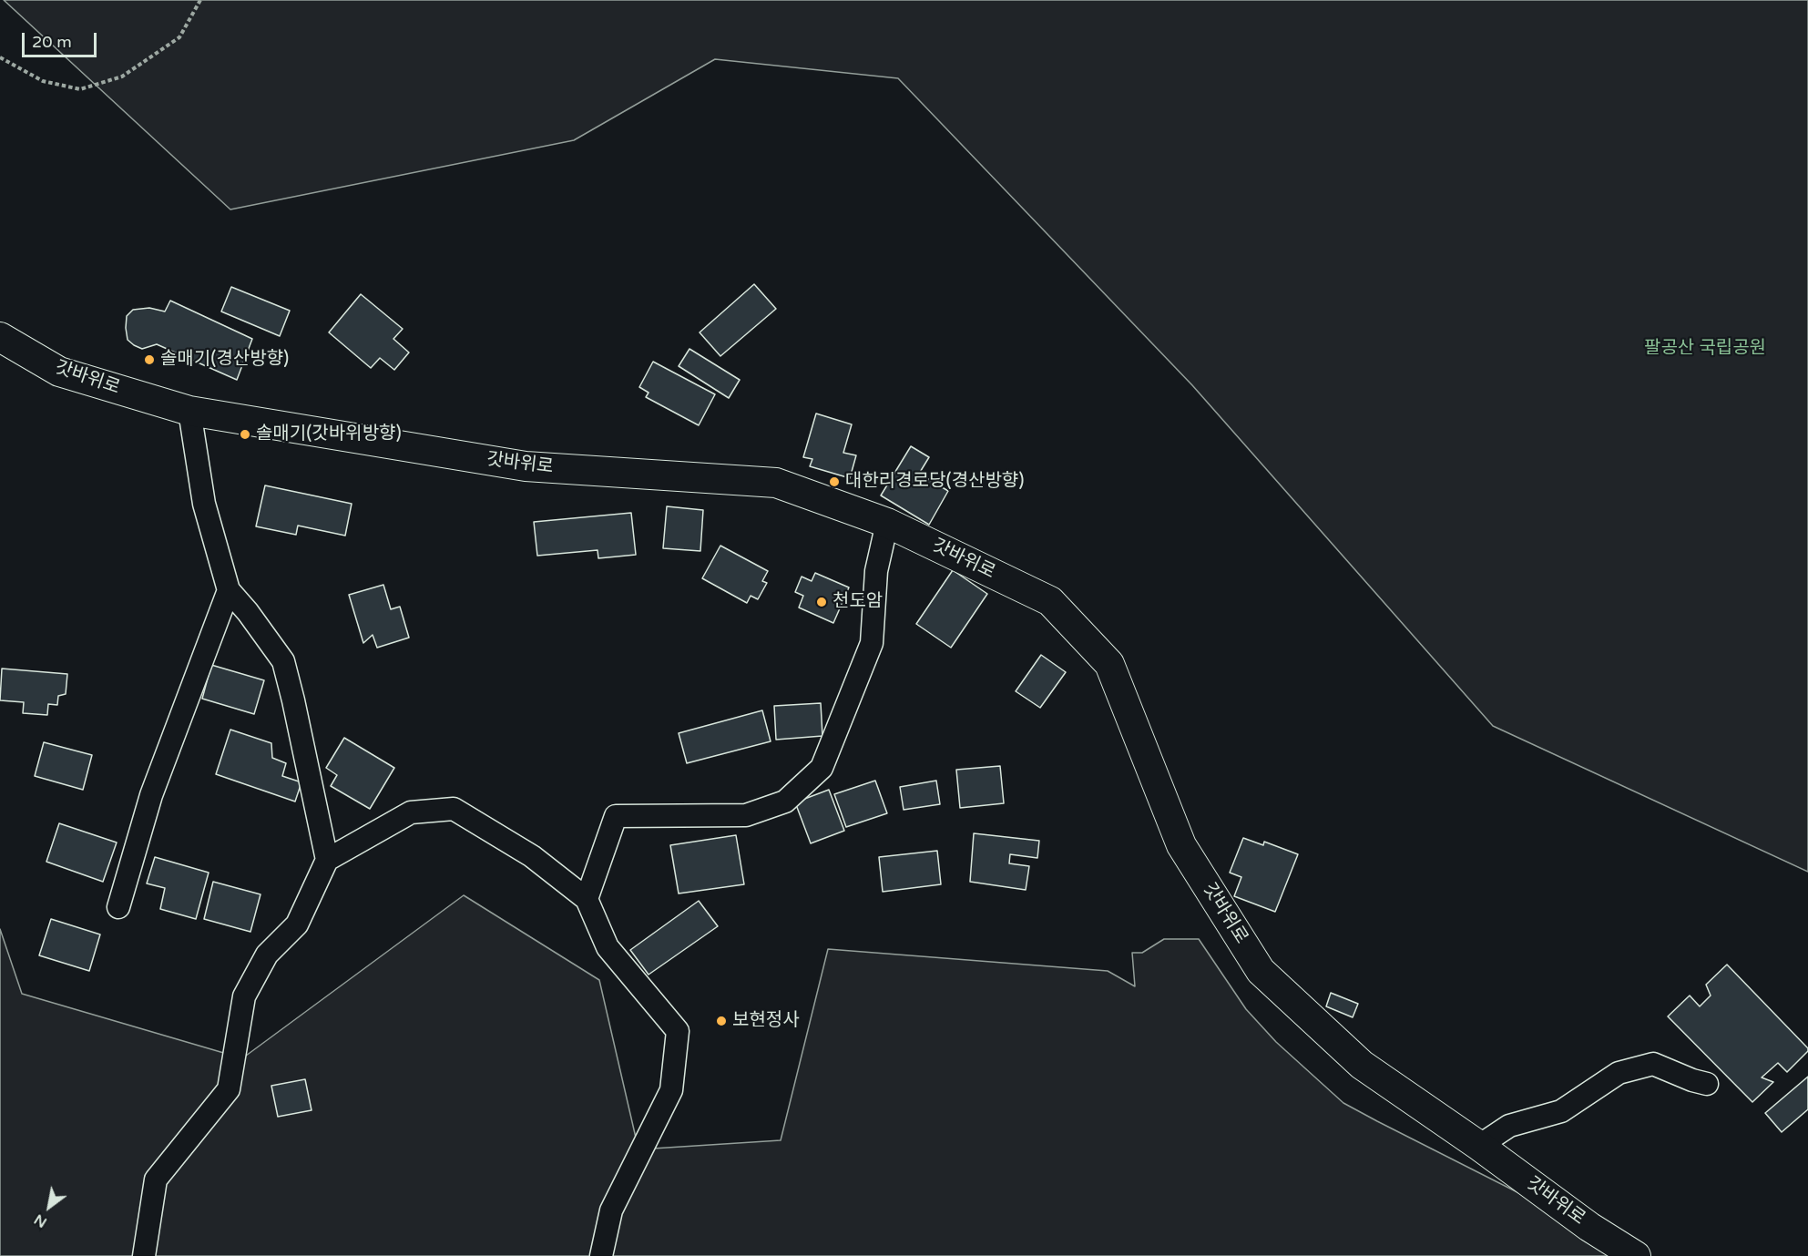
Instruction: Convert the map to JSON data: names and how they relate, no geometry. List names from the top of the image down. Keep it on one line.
{"streets":{"street":["갓바위로"]},"parks":["팔공산 국립공원"],"places":["솔매기(경산방향)","솔매기(갓바위방향)","대한리경로당(경산방향)","천도암","보현정사"],"scale_bar":"20 m","north":"bottom left"}
